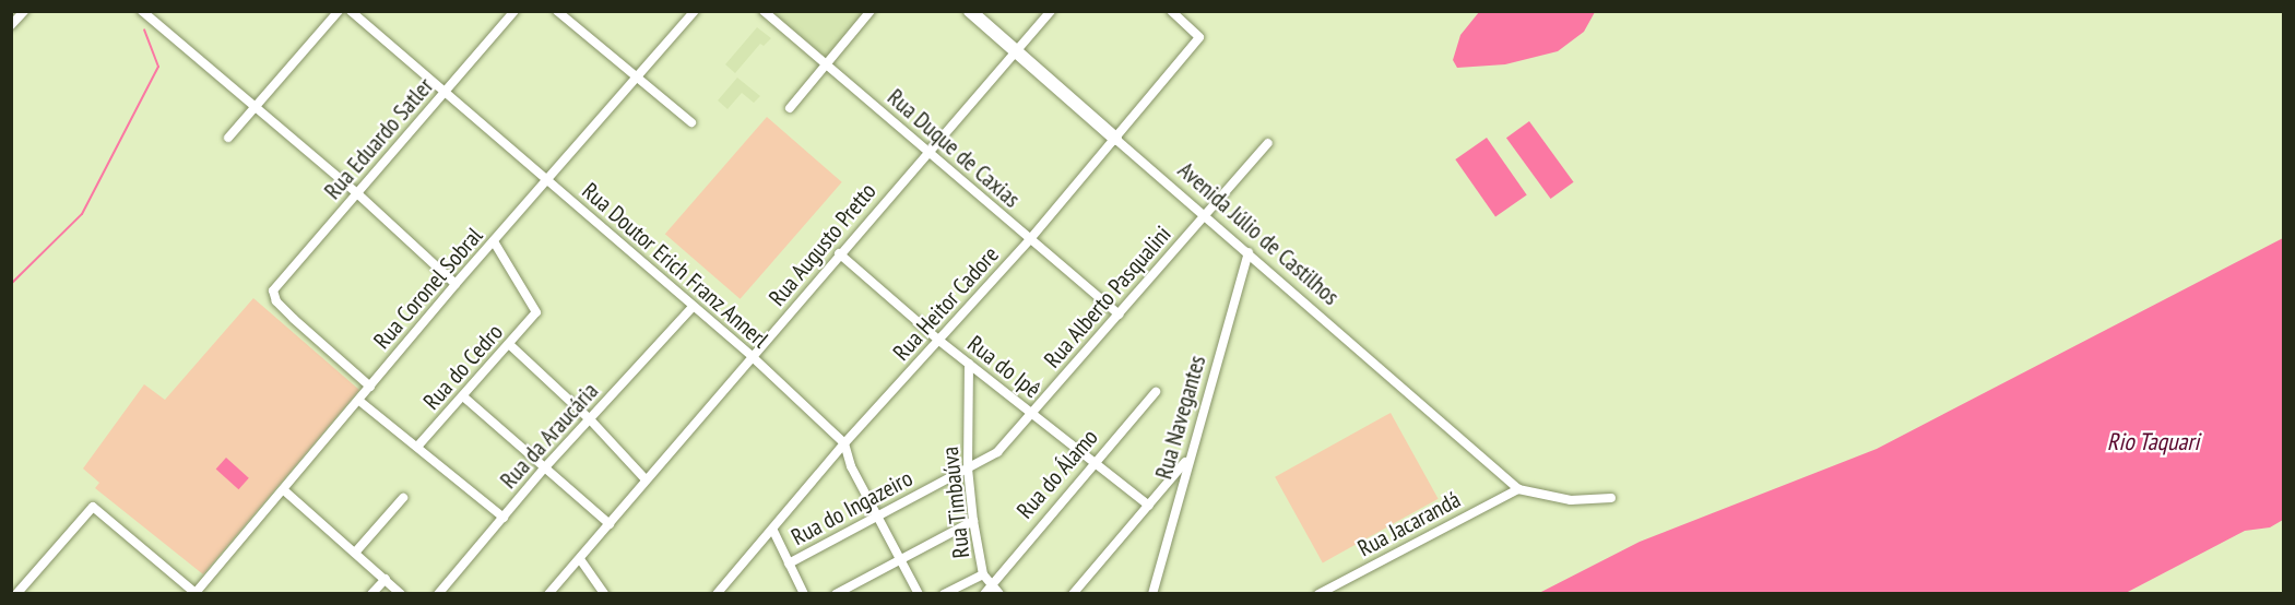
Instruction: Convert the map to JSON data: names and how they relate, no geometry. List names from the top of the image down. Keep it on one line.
{"streets":{"street":["Rua Eduardo Satler","Rua Duque de Caxias","Avenida Júlio de Castilhos","Rua Augusto Pretto","Rua Doutor Erich Franz Annerl","Rua Coronel Sobral","Rua Alberto Pasqualini","Rua Heitor Cadore","Rua do Cedro","Rua do Ipê","Rua Navegantes","Rua da Araucária","Rua do Álamo","Rua Timbaúva","Rua do Ingazeiro","Rua Jacarandá"]},"crossings":[["Rua Eduardo Satler","Rua Doutor Erich Franz Annerl"],["Rua Eduardo Satler","Rua Coronel Sobral"],["Rua Duque de Caxias","Rua Augusto Pretto"],["Rua Duque de Caxias","Rua Alberto Pasqualini"],["Rua Duque de Caxias","Rua Heitor Cadore"],["Avenida Júlio de Castilhos","Rua Augusto Pretto"],["Avenida Júlio de Castilhos","Rua Alberto Pasqualini"],["Avenida Júlio de Castilhos","Rua Heitor Cadore"],["Avenida Júlio de Castilhos","Rua Navegantes"],["Avenida Júlio de Castilhos","Rua Jacarandá"],["Rua Augusto Pretto","Rua Doutor Erich Franz Annerl"],["Rua Augusto Pretto","Rua do Ipê"],["Rua Doutor Erich Franz Annerl","Rua Coronel Sobral"],["Rua Doutor Erich Franz Annerl","Rua Heitor Cadore"],["Rua Doutor Erich Franz Annerl","Rua da Araucária"],["Rua Doutor Erich Franz Annerl","Rua do Ingazeiro"],["Rua Coronel Sobral","Rua do Cedro"],["Rua Alberto Pasqualini","Rua do Ipê"],["Rua Alberto Pasqualini","Rua Timbaúva"],["Rua Alberto Pasqualini","Rua do Ingazeiro"],["Rua Heitor Cadore","Rua do Ipê"],["Rua do Ipê","Rua do Álamo"],["Rua do Ipê","Rua Timbaúva"],["Rua do Álamo","Rua Timbaúva"],["Rua Timbaúva","Rua do Ingazeiro"]],"water":["Rio Taquari"]}
